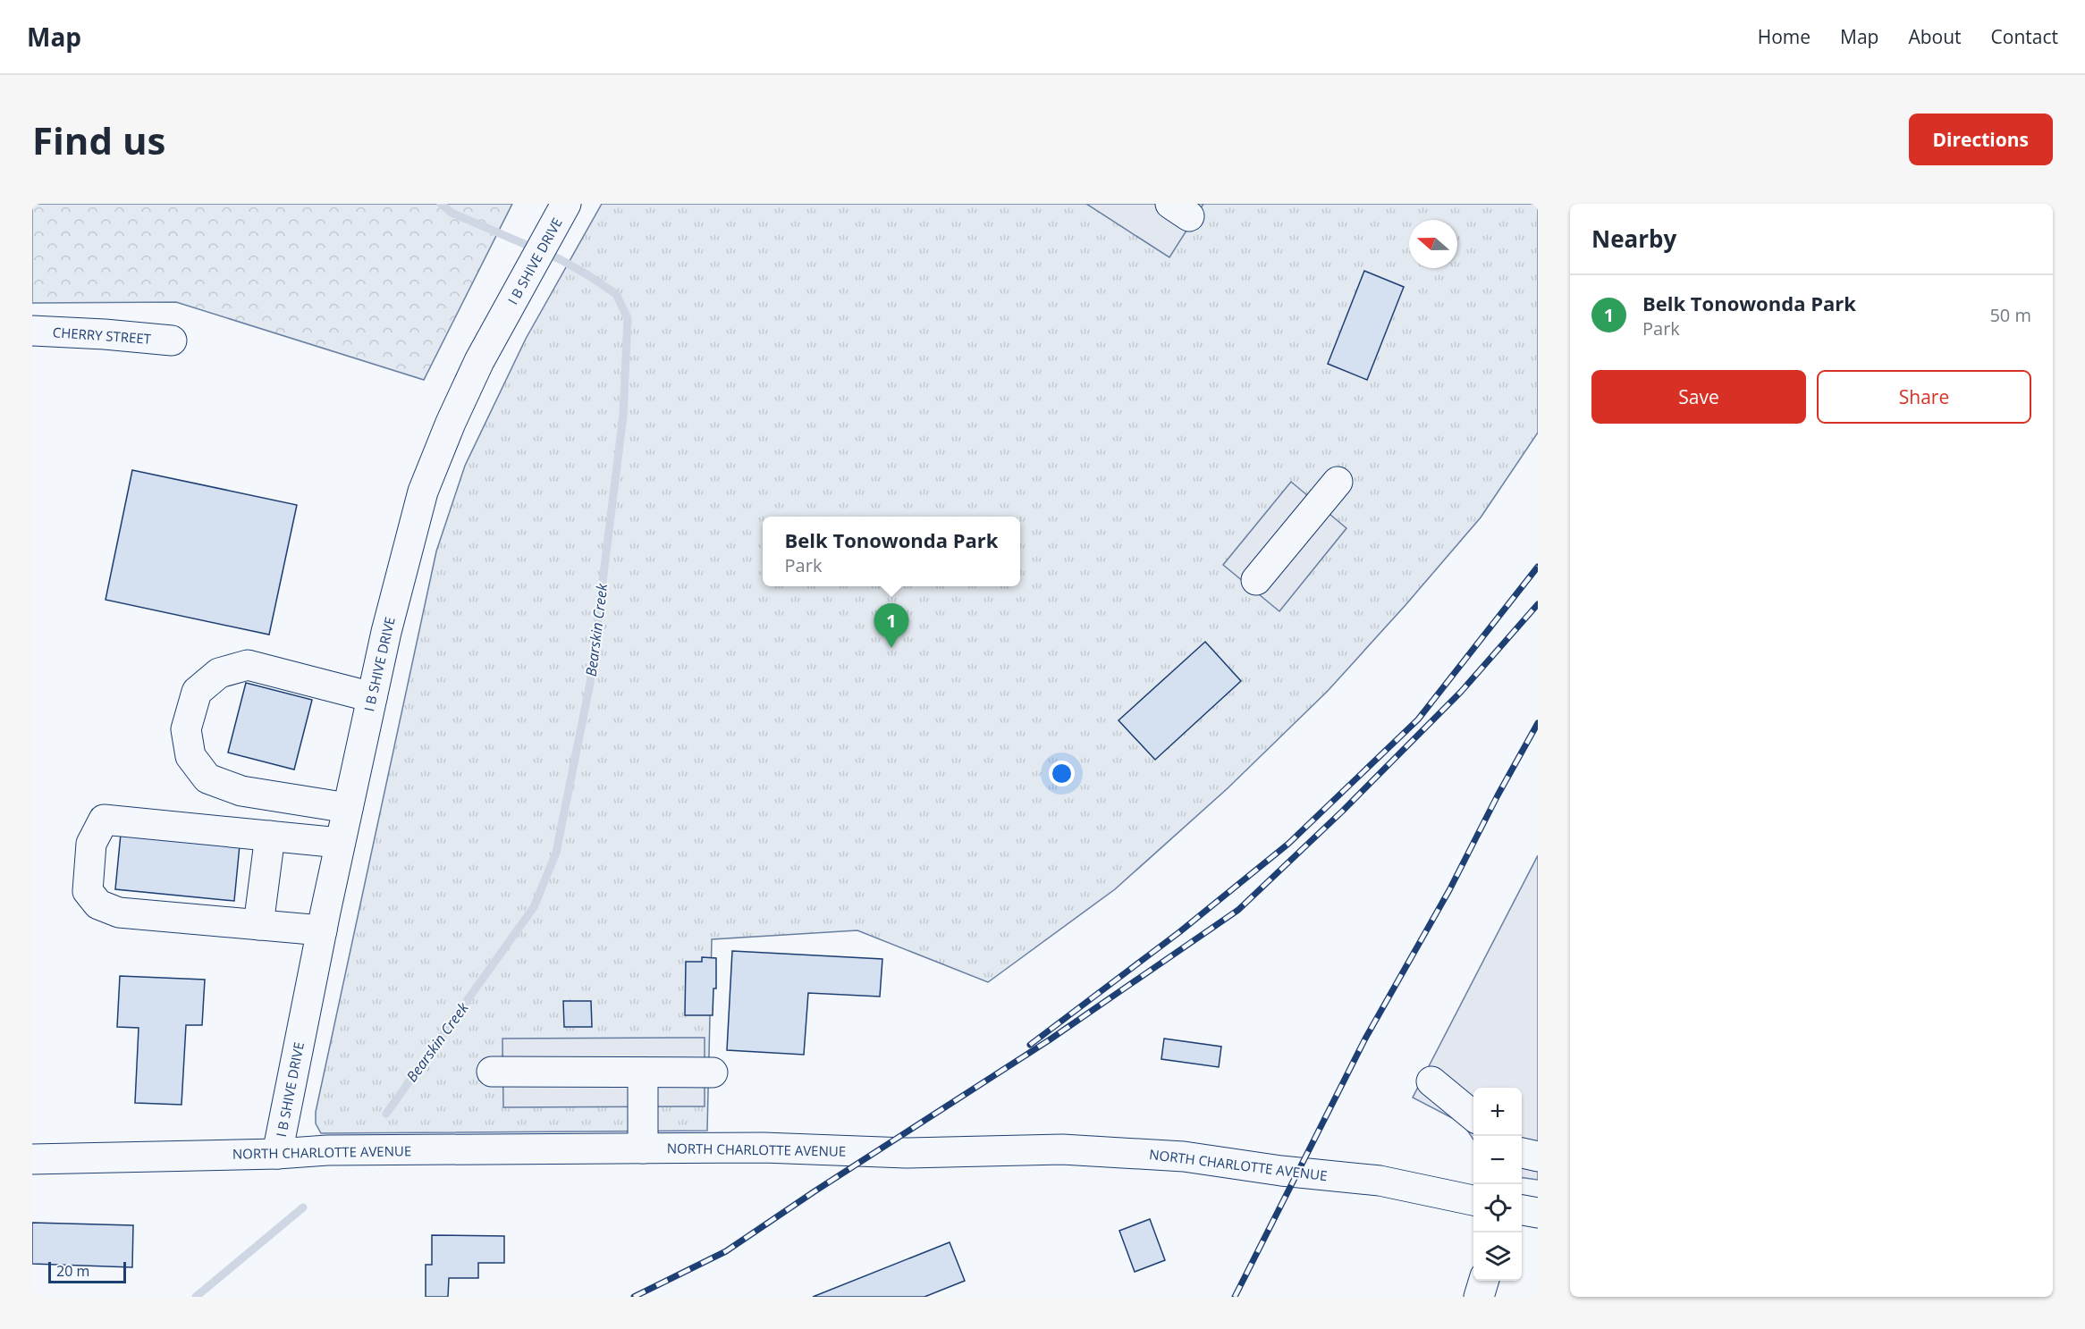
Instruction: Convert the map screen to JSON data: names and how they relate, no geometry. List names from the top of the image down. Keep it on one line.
{"streets":{"main road":["I B SHIVE DRIVE","CHERRY STREET","NORTH CHARLOTTE AVENUE"]},"crossings":[["I B SHIVE DRIVE","NORTH CHARLOTTE AVENUE"]],"water":["Bearskin Creek"],"scale_bar":"20 m","north":"left","page":{"header":"Map","nav":["Home","Map","About","Contact"],"buttons":["Directions",["Save","Share"]],"title":"Find us","heading":"Nearby","list":[{"mark":"1","name":"Belk Tonowonda Park","note":"Park","value":"50 m"}],"popup":["Belk Tonowonda Park","Park"],"pins":"1","map_buttons":["+","−"],"scale":"20 m"}}
